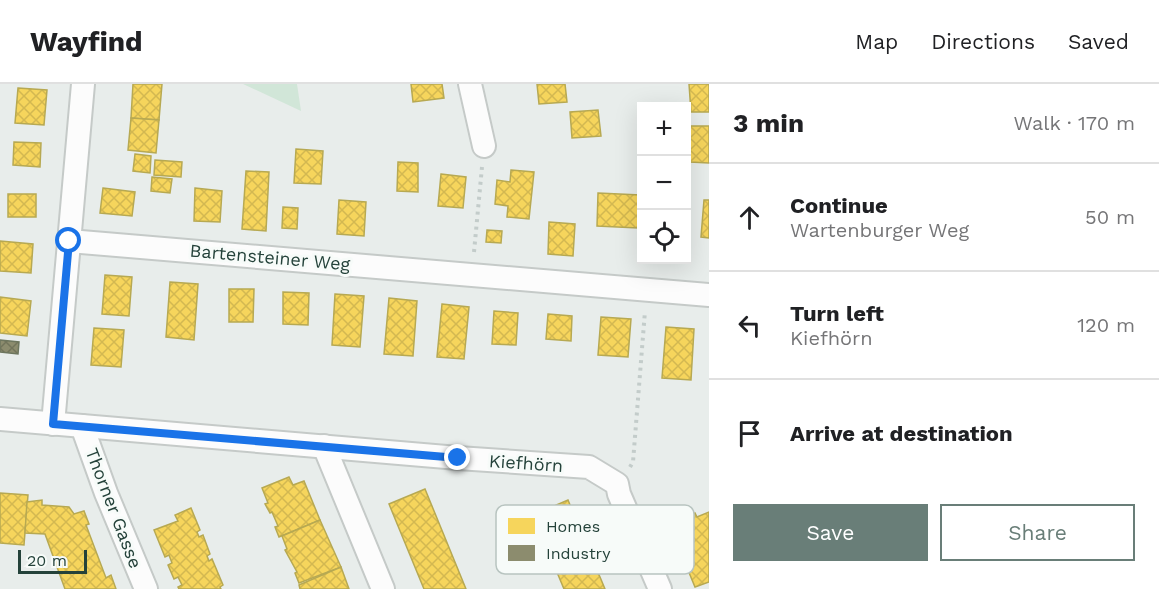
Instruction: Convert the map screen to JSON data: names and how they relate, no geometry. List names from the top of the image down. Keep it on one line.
{"streets":{"street":["Bartensteiner Weg","Kiefhörn","Thorner Gasse"]},"crossings":[["Kiefhörn","Thorner Gasse"]],"legend":["Homes","Industry"],"scale_bar":"20 m","page":{"header":"Wayfind","nav":["Map","Directions","Saved"],"heading":["3 min","Walk · 170 m"],"map_buttons":["+","−"],"list":[["Continue","Wartenburger Weg","50 m"],["Turn left","Kiefhörn","120 m"],"Arrive at destination"],"buttons":["Save","Share"],"scale":"20 m"}}
